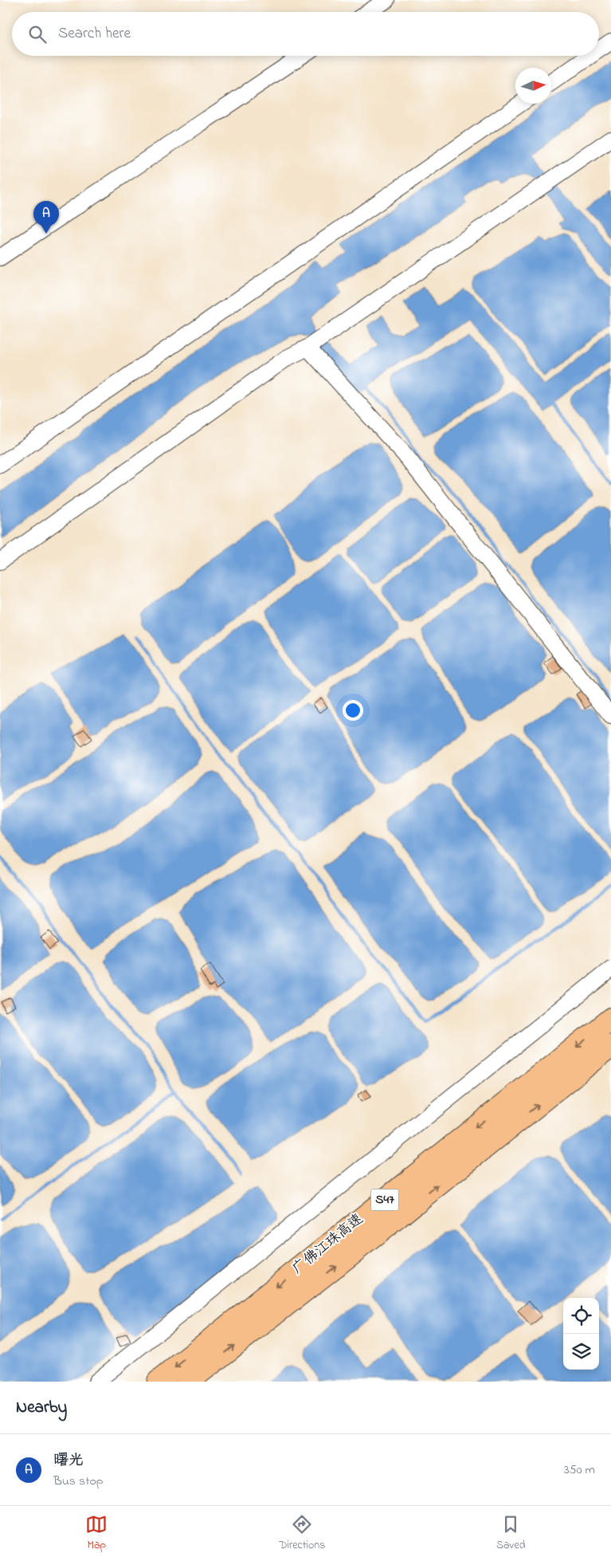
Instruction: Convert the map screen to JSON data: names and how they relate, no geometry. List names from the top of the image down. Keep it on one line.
{"streets":{"highway":["S47","广佛江珠高速"]},"north":"right","page":{"search":"Search here","pins":"A","heading":"Nearby","list":[{"mark":"A","name":"曙光","note":"Bus stop","value":"350 m"}],"nav":["Map","Directions","Saved"]}}
